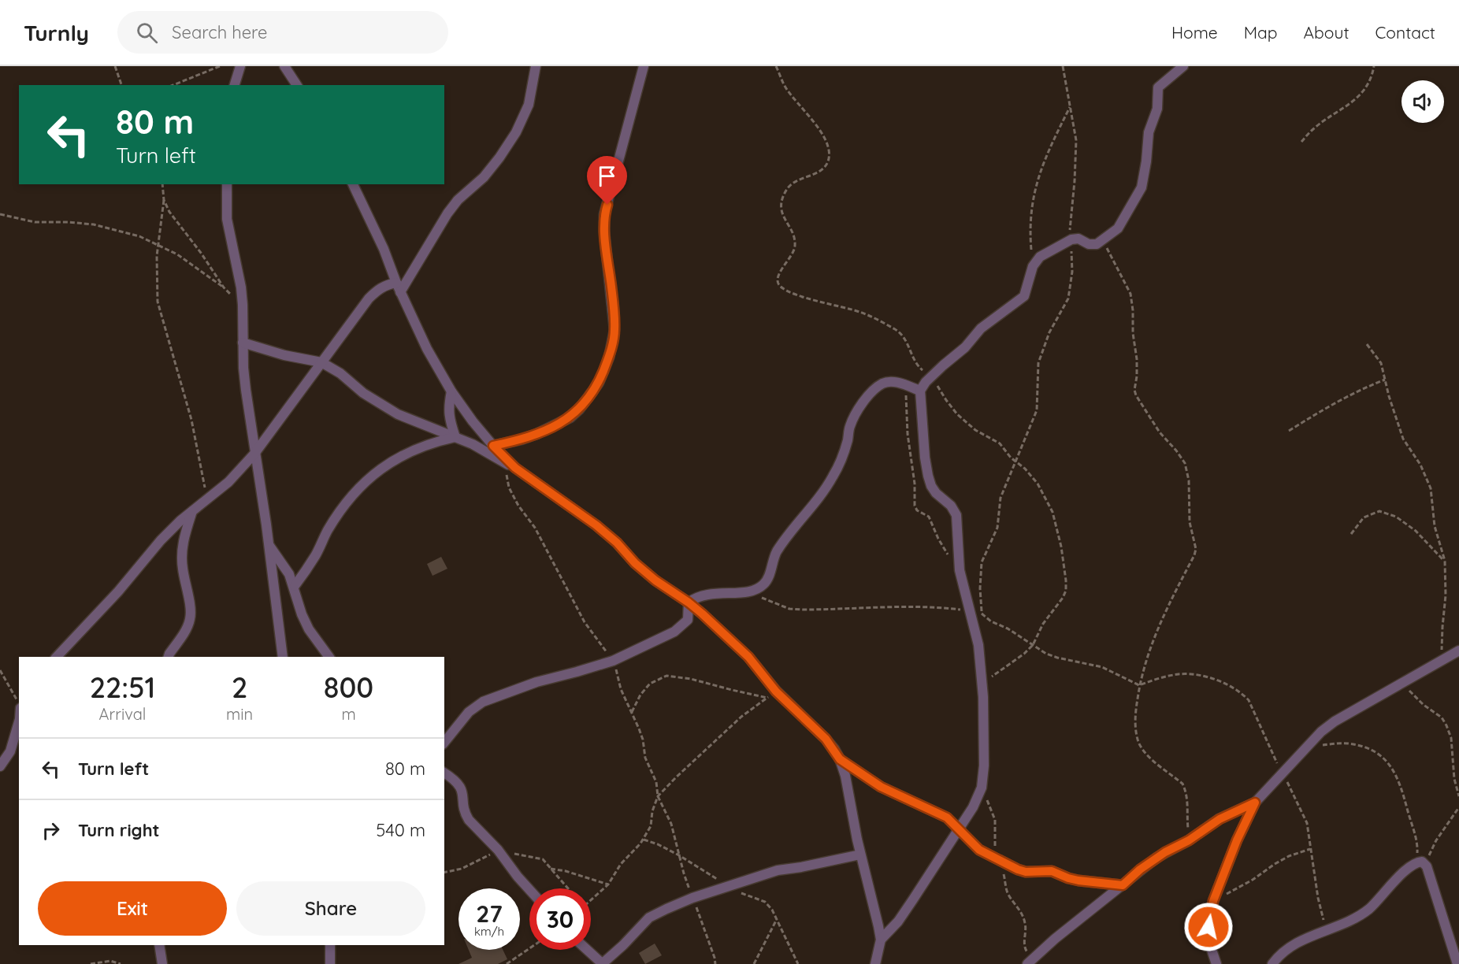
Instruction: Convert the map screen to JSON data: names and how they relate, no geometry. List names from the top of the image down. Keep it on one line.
{"page":{"header":"Turnly","search":"Search here","nav":["Home","Map","About","Contact"],"turn":["80 m","Turn left"],"eta":["22:51","Arrival","2","min","800","m"],"list":[{"name":"Turn left","value":"80 m"},{"name":"Turn right","value":"540 m"}],"buttons":["Exit","Share"],"speed":"27 km/h","limit":"30"}}
